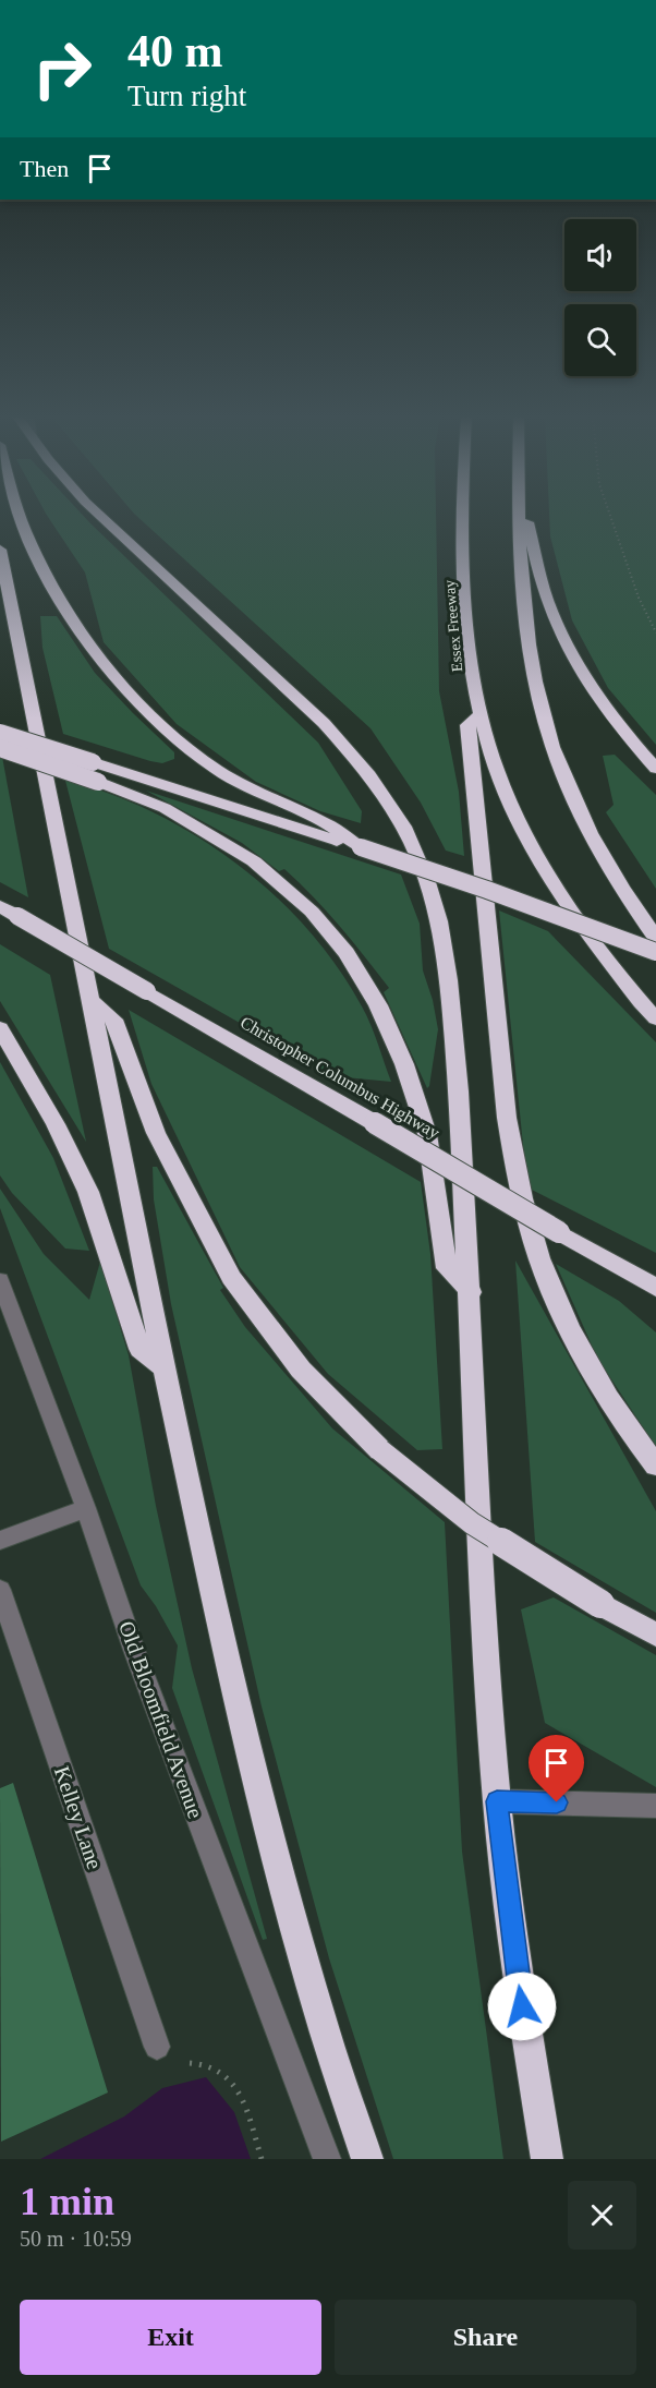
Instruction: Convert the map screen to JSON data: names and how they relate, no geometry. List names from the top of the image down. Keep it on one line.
{"streets":{"highway":["Essex Freeway","Christopher Columbus Highway"],"street":["Old Bloomfield Avenue","Kelley Lane"]},"page":{"turn":["40 m","Turn right"],"then":"Then","heading":["1 min","50 m · 10:59"],"buttons":["Exit","Share"]}}
